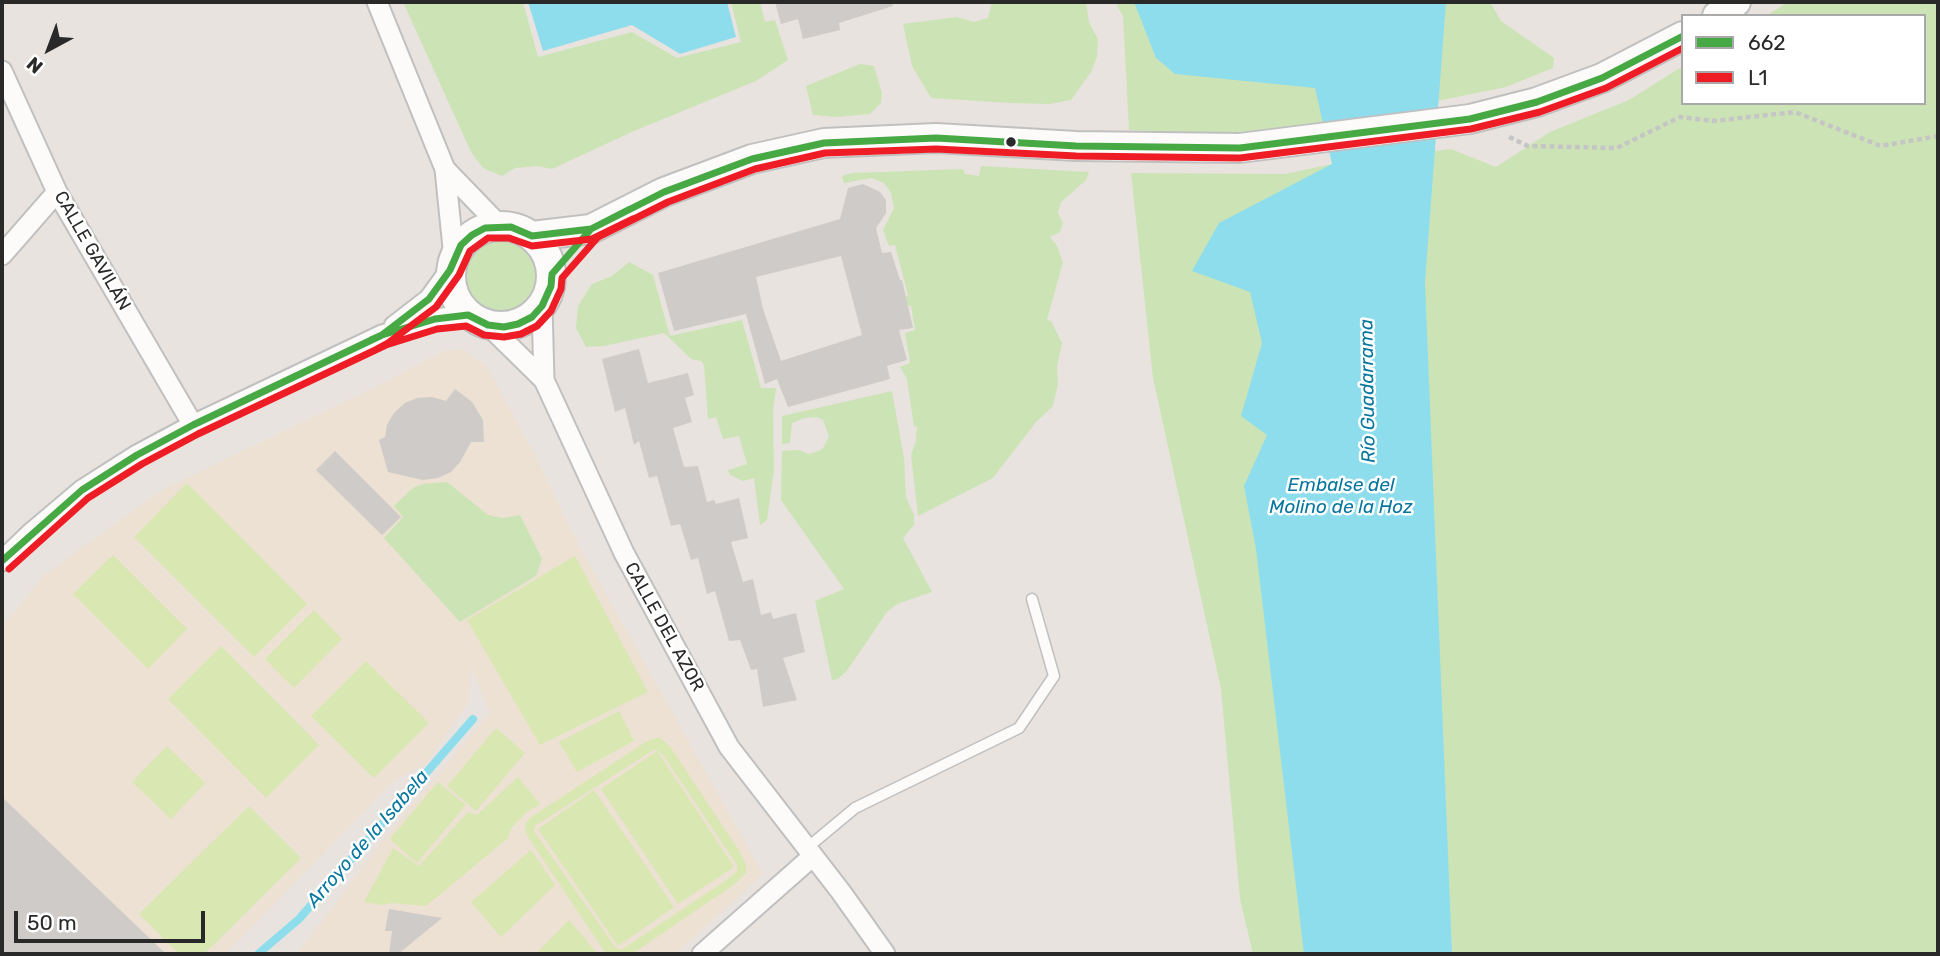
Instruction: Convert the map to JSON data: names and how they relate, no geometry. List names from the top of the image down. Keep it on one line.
{"streets":{"street":["CALLE GAVILÁN","CALLE DEL AZOR"]},"water":["Río Guadarrama","Embalse del Molino de la Hoz","Arroyo de la Isabela"],"lines":["transit line 662","transit line L1"],"legend":["662","L1"],"scale_bar":"50 m","north":"bottom left"}
